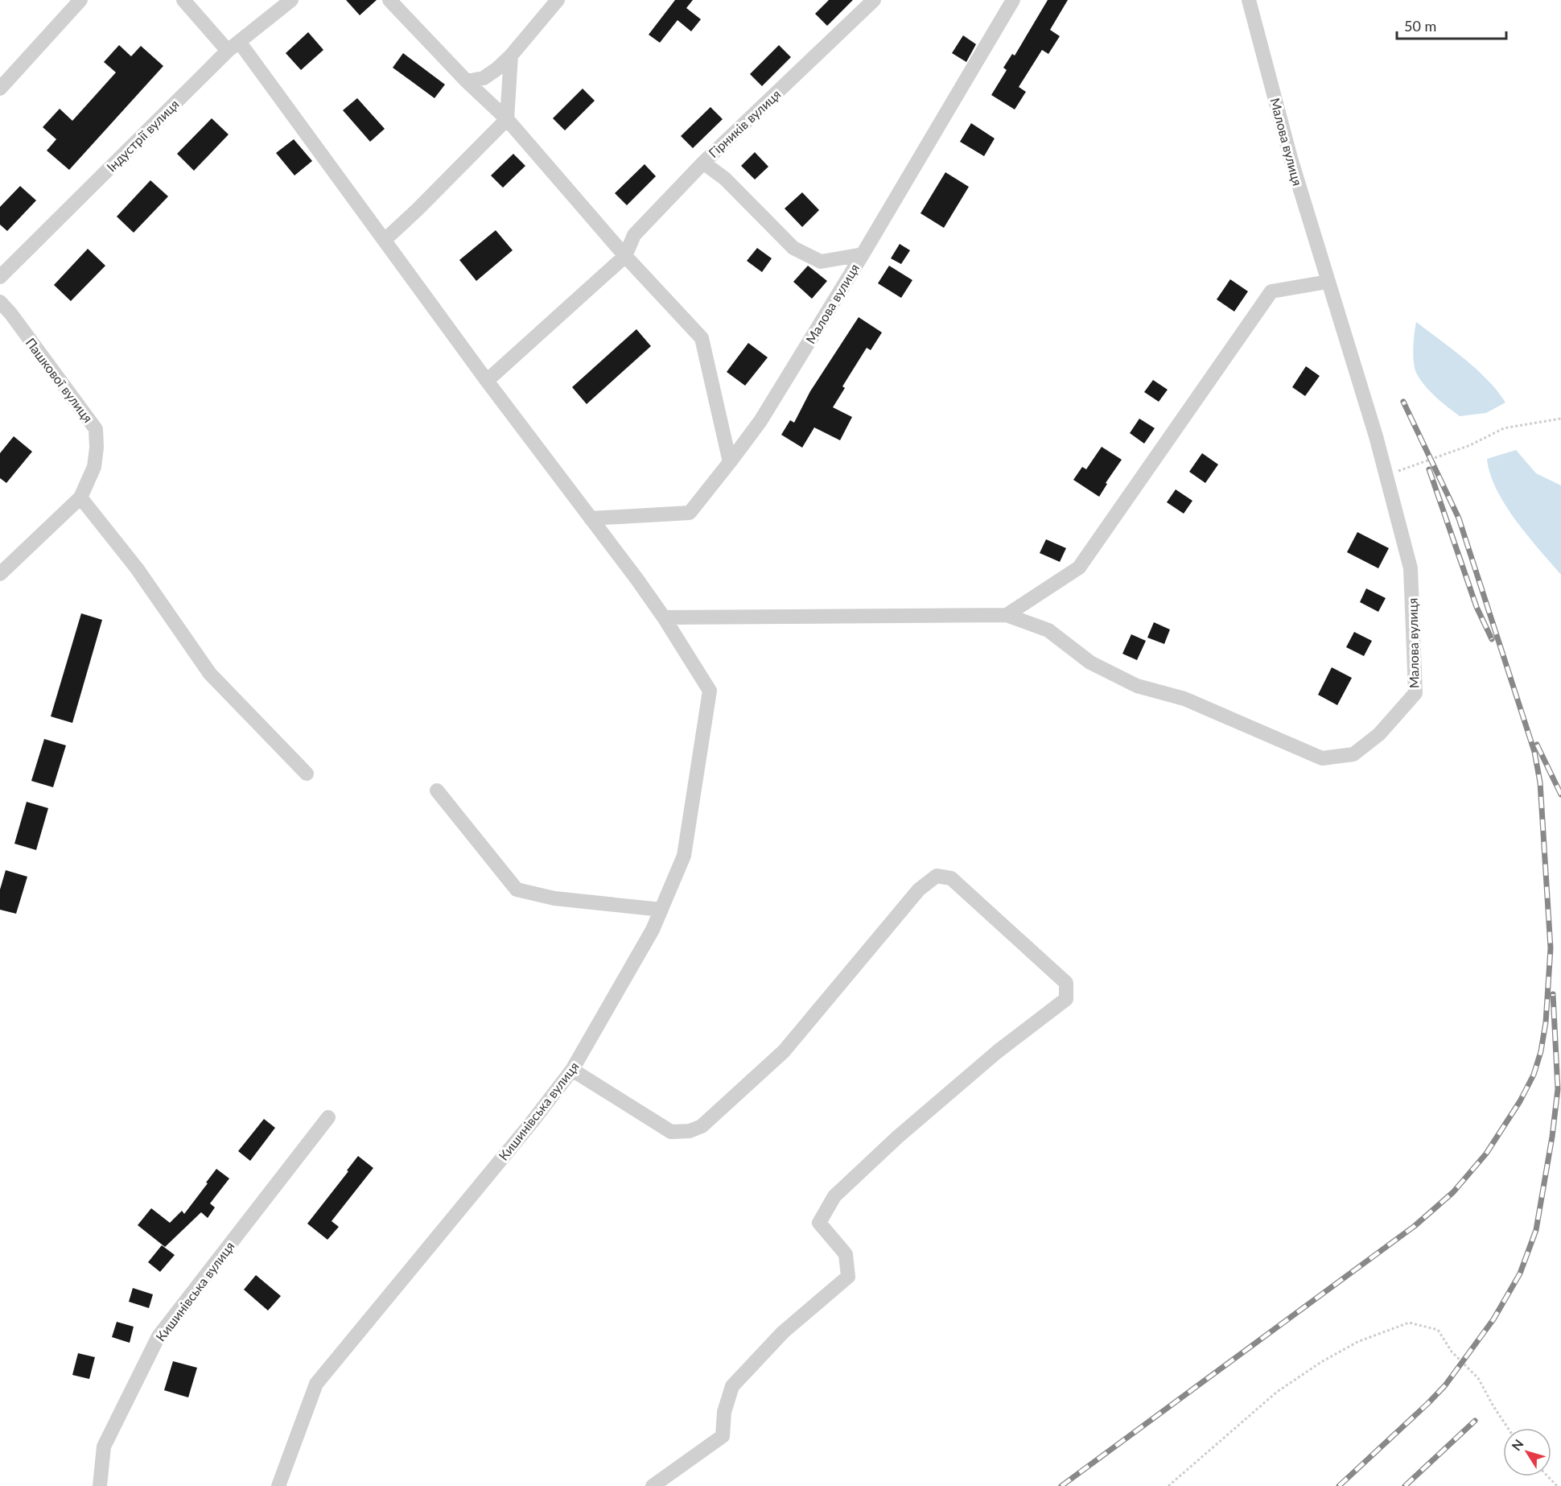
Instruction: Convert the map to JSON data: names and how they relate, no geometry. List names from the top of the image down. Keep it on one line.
{"streets":{"street":["Гірників вулиця","Індустрії вулиця","Малова вулиця","Пашкової вулиця","Кишинівська вулиця"]},"crossings":[["Гірників вулиця","Кишинівська вулиця"],["Індустрії вулиця","Кишинівська вулиця"],["Малова вулиця","Кишинівська вулиця"]],"scale_bar":"50 m","north":"top left"}
